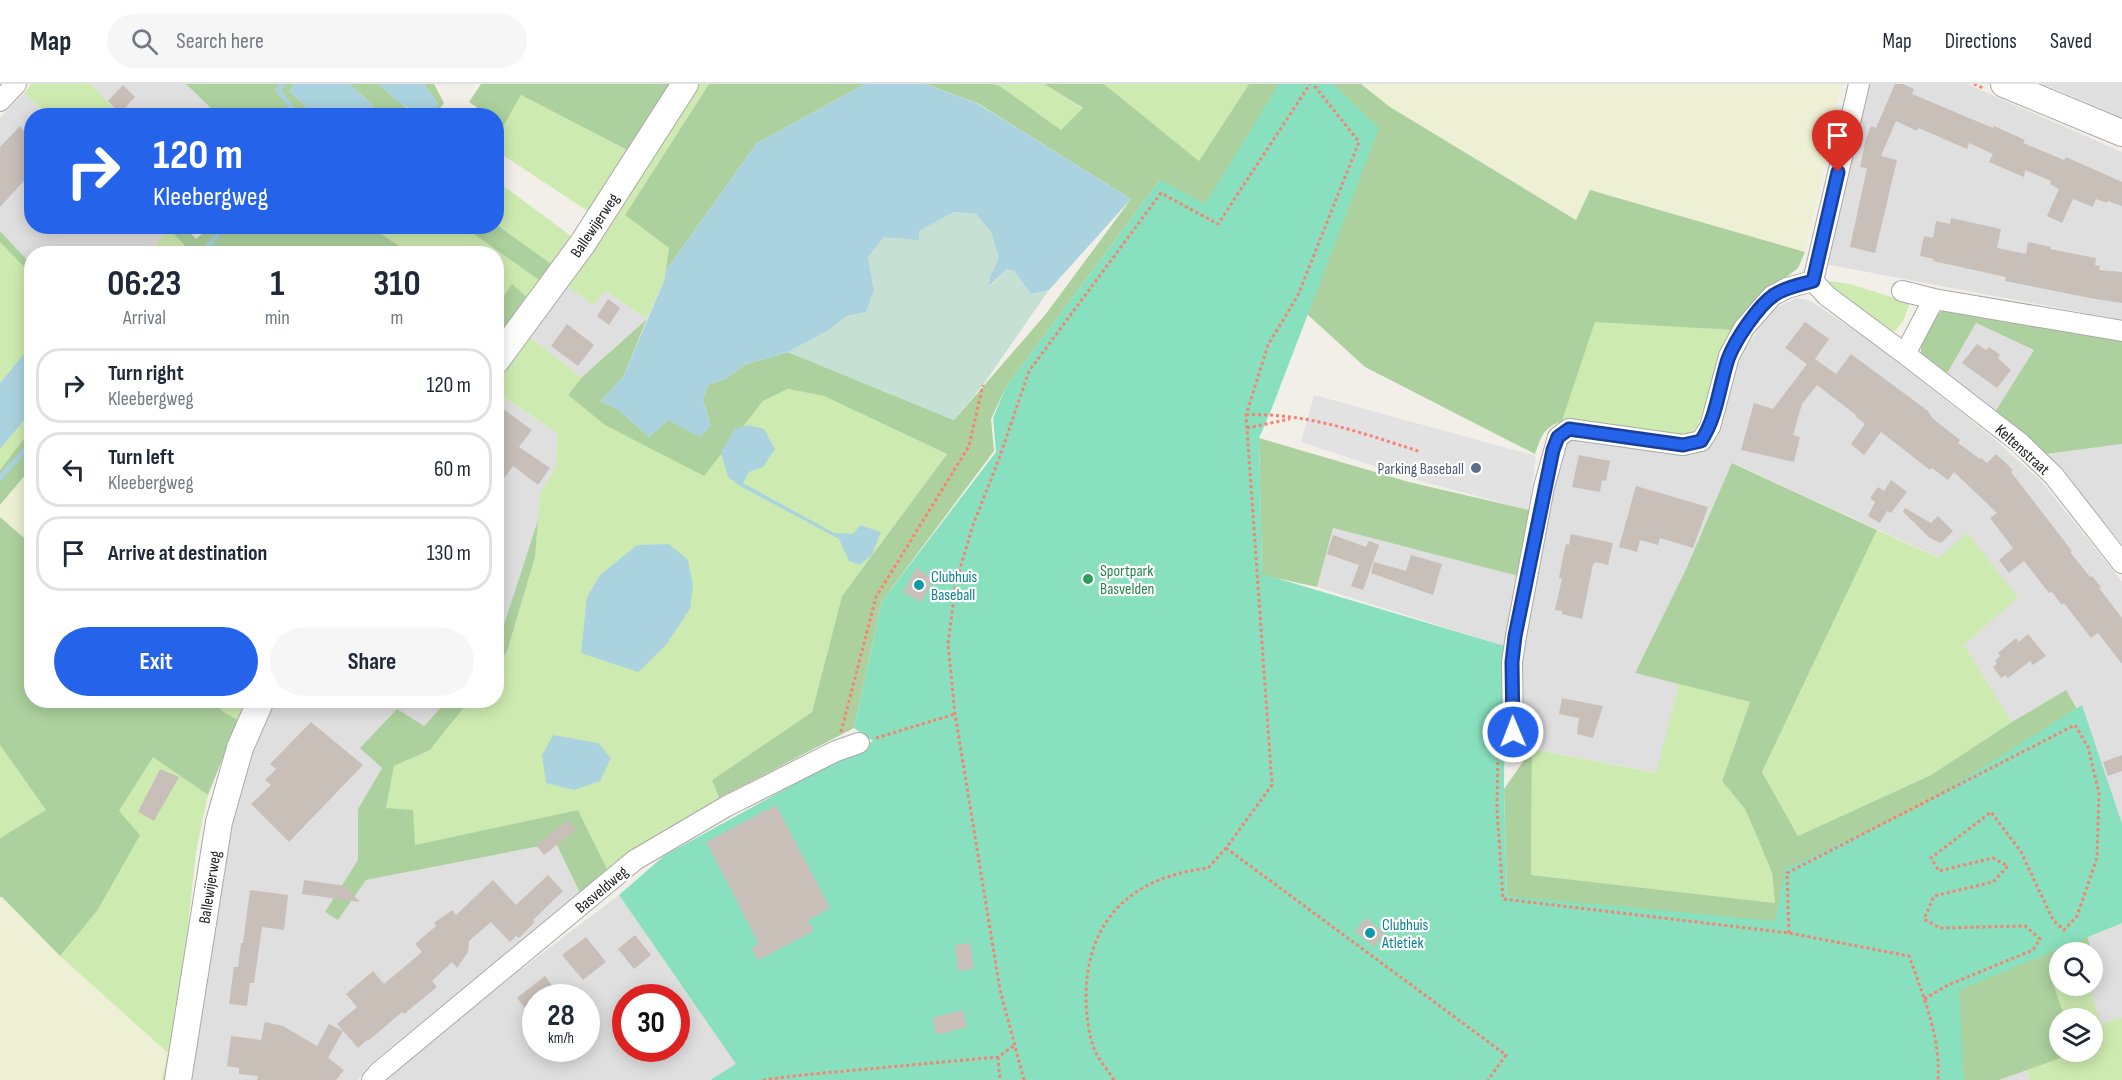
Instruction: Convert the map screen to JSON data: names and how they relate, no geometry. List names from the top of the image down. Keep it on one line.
{"streets":{"street":["Ballewijerweg","Keltenstraat","Basveldweg"]},"places":["Parking Baseball","Sportpark Basvelden","Clubhuis Baseball","Clubhuis Atletiek"],"page":{"header":"Map","search":"Search here","nav":["Map","Directions","Saved"],"turn":["120 m","Kleebergweg"],"eta":["06:23","Arrival","1","min","310","m"],"list":[{"name":"Turn right","note":"Kleebergweg","value":"120 m"},{"name":"Turn left","note":"Kleebergweg","value":"60 m"},{"name":"Arrive at destination","value":"130 m"}],"buttons":["Exit","Share"],"speed":"28 km/h","limit":"30"}}
